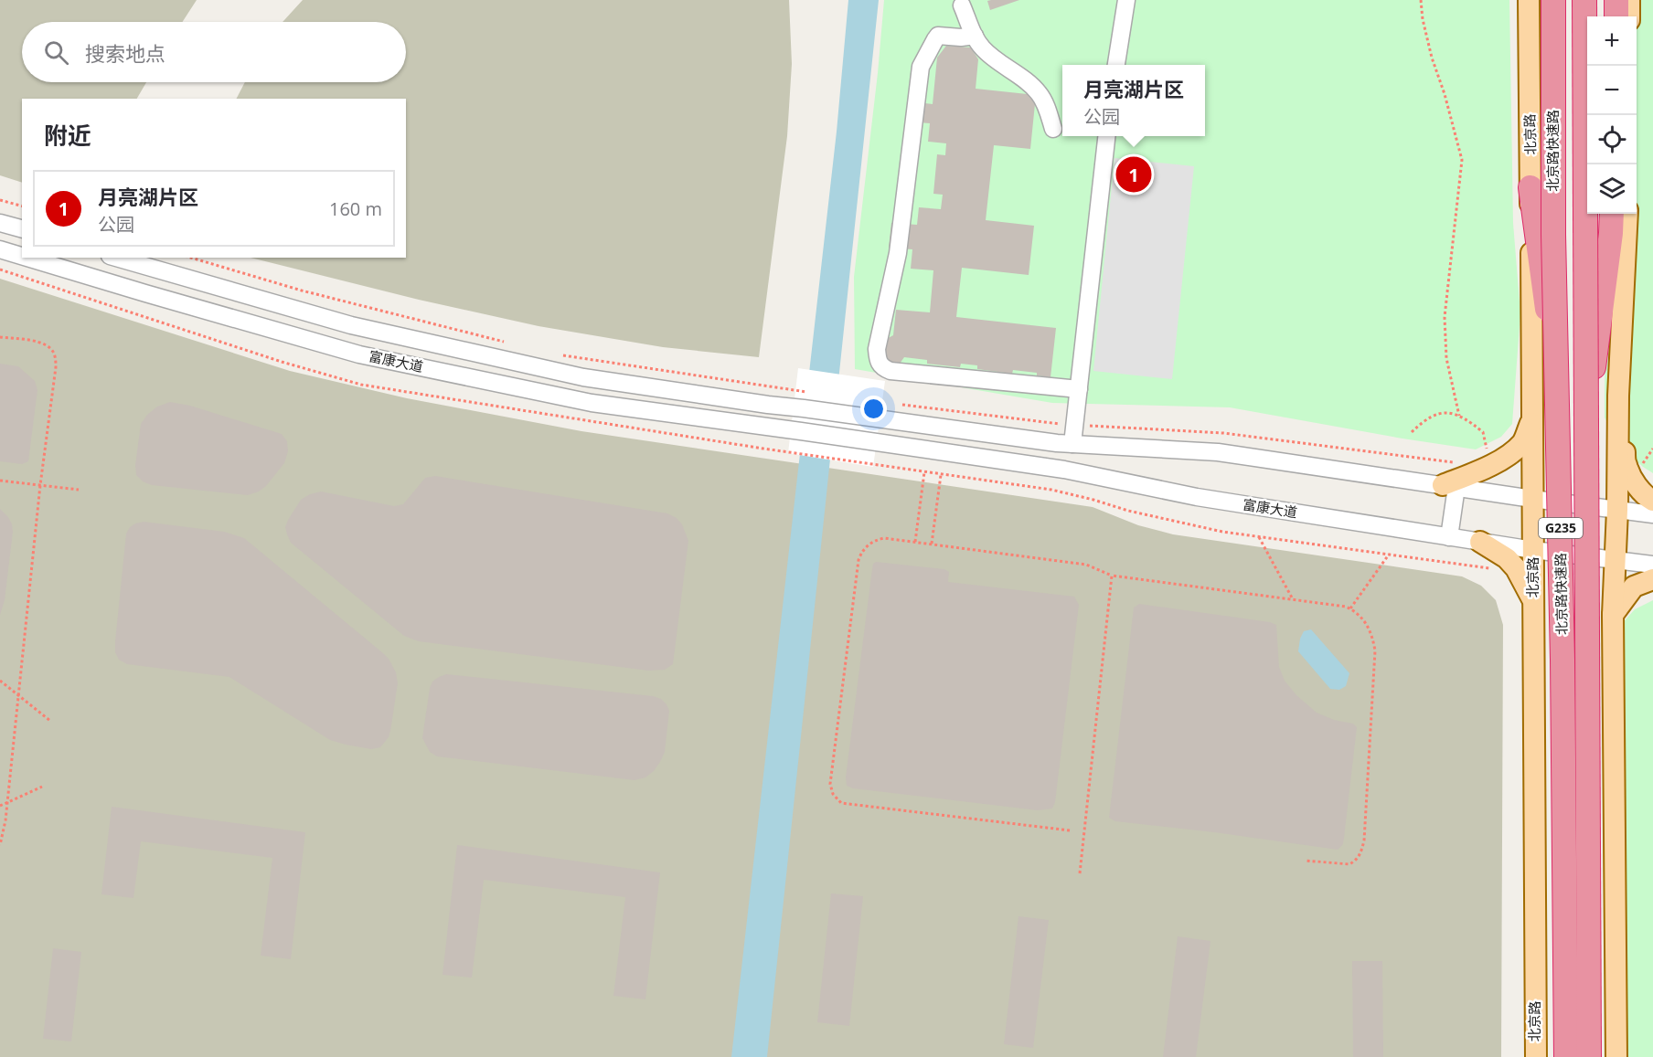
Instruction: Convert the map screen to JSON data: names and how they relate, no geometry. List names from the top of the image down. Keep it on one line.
{"streets":{"highway":["北京路快速路","G235"],"main road":["北京路"],"street":["富康大道"]},"crossings":[["北京路","富康大道"]],"page":{"map_buttons":["+","−"],"search":"搜索地点","popup":["月亮湖片区","公园"],"heading":"附近","pins":"1","list":[{"mark":"1","name":"月亮湖片区","note":"公园","value":"160 m"}]}}
